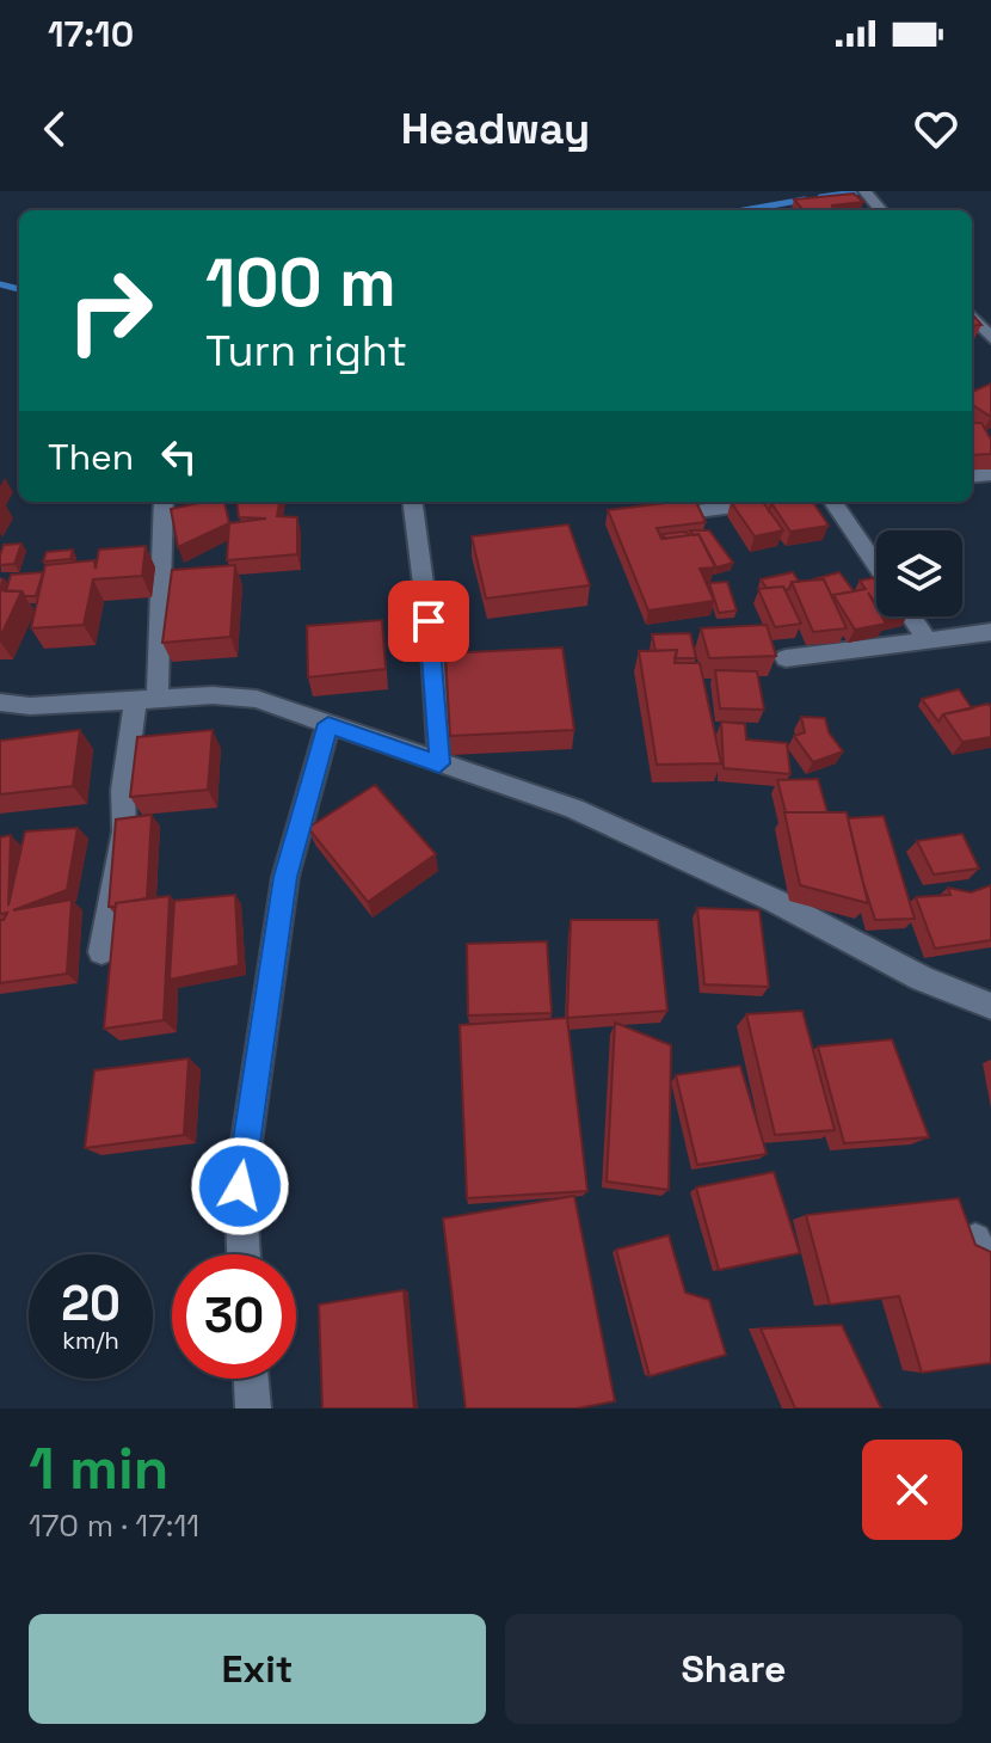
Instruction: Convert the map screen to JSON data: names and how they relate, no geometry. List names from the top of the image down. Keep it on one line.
{"page":{"status":"17:10","header":"Headway","turn":["100 m","Turn right"],"then":"Then","speed":"20 km/h","limit":"30","heading":["1 min","170 m · 17:11"],"buttons":["Exit","Share"]}}
